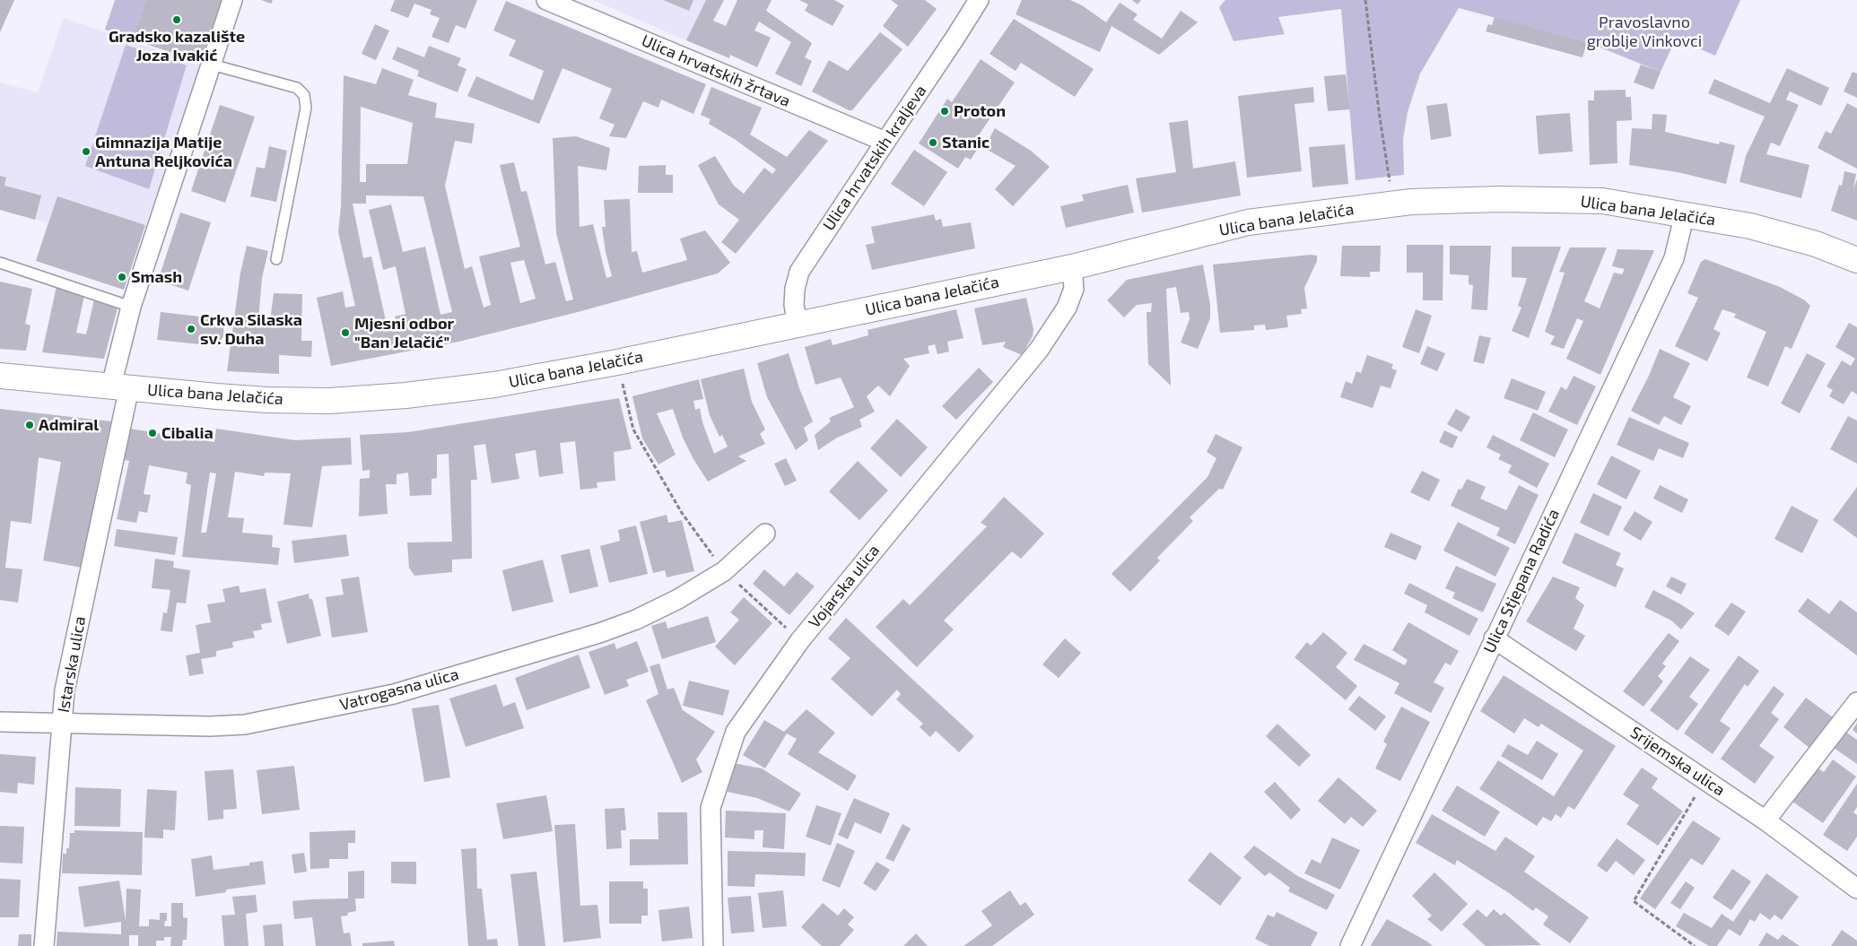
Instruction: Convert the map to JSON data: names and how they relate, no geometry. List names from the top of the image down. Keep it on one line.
{"streets":{"main road":["Ulica bana Jelačića"],"street":["Ulica hrvatskih žrtava","Ulica hrvatskih kraljeva","Ulica Stjepana Radića","Vojarska ulica","Istarska ulica","Vatrogasna ulica","Srijemska ulica"]},"crossings":[["Ulica hrvatskih žrtava","Ulica hrvatskih kraljeva"],["Ulica hrvatskih kraljeva","Ulica bana Jelačića"],["Ulica bana Jelačića","Ulica Stjepana Radića"],["Ulica bana Jelačića","Vojarska ulica"],["Ulica bana Jelačića","Istarska ulica"],["Ulica Stjepana Radića","Srijemska ulica"],["Istarska ulica","Vatrogasna ulica"]],"parks":["Pravoslavno groblje Vinkovci"],"places":["Gradsko kazalište Joza Ivakić","Proton","Stanic","Gimnazija Matije Antuna Reljkovića","Smash","Crkva Silaska sv. Duha","Mjesni odbor \"Ban Jelačić\"","Admiral","Cibalia"]}
